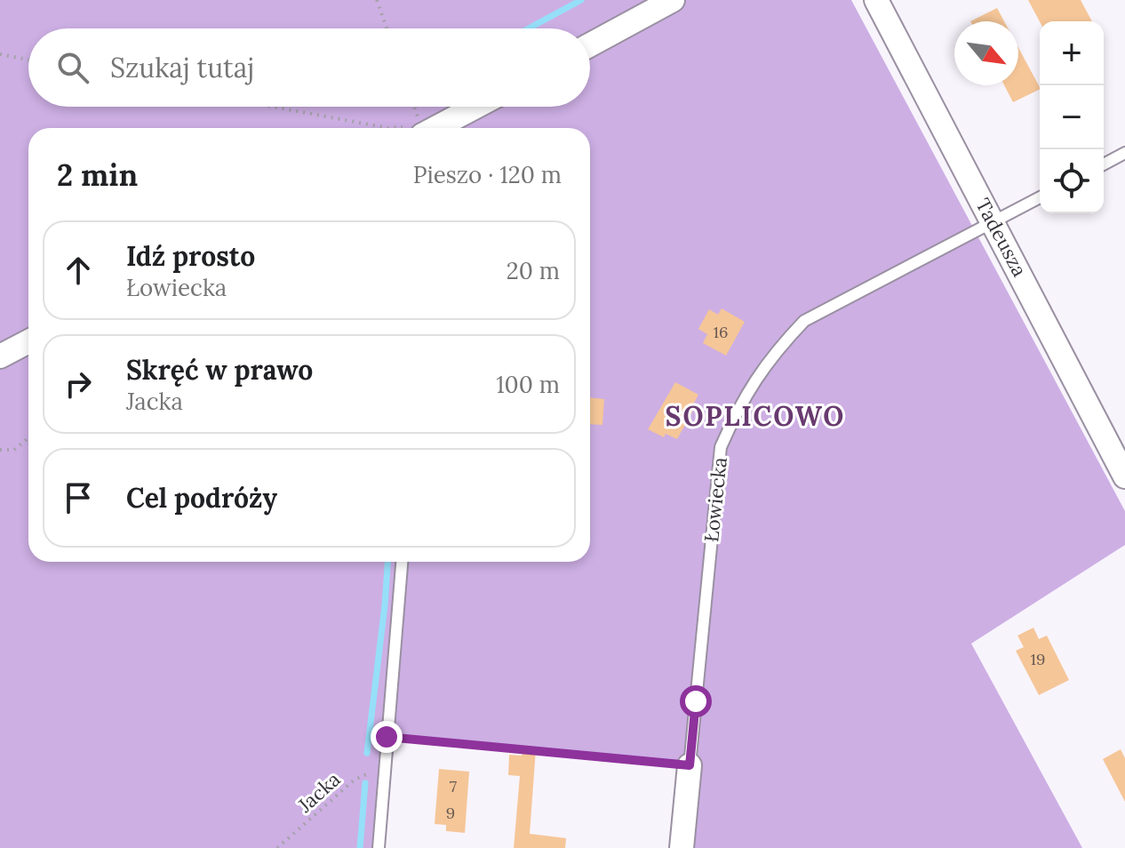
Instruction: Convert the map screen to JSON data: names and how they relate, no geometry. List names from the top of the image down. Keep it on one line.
{"streets":{"street":["Tadeusza","Łowiecka"],"path":["Jacka"]},"crossings":[["Tadeusza","Łowiecka"]],"districts":["SOPLICOWO"],"house_numbers":["16","19","7","9"],"north":"bottom right","page":{"map_buttons":["+","−"],"search":"Szukaj tutaj","heading":["2 min","Pieszo · 120 m"],"list":[["Idź prosto","Łowiecka","20 m"],["Skręć w prawo","Jacka","100 m"],"Cel podróży"]}}
